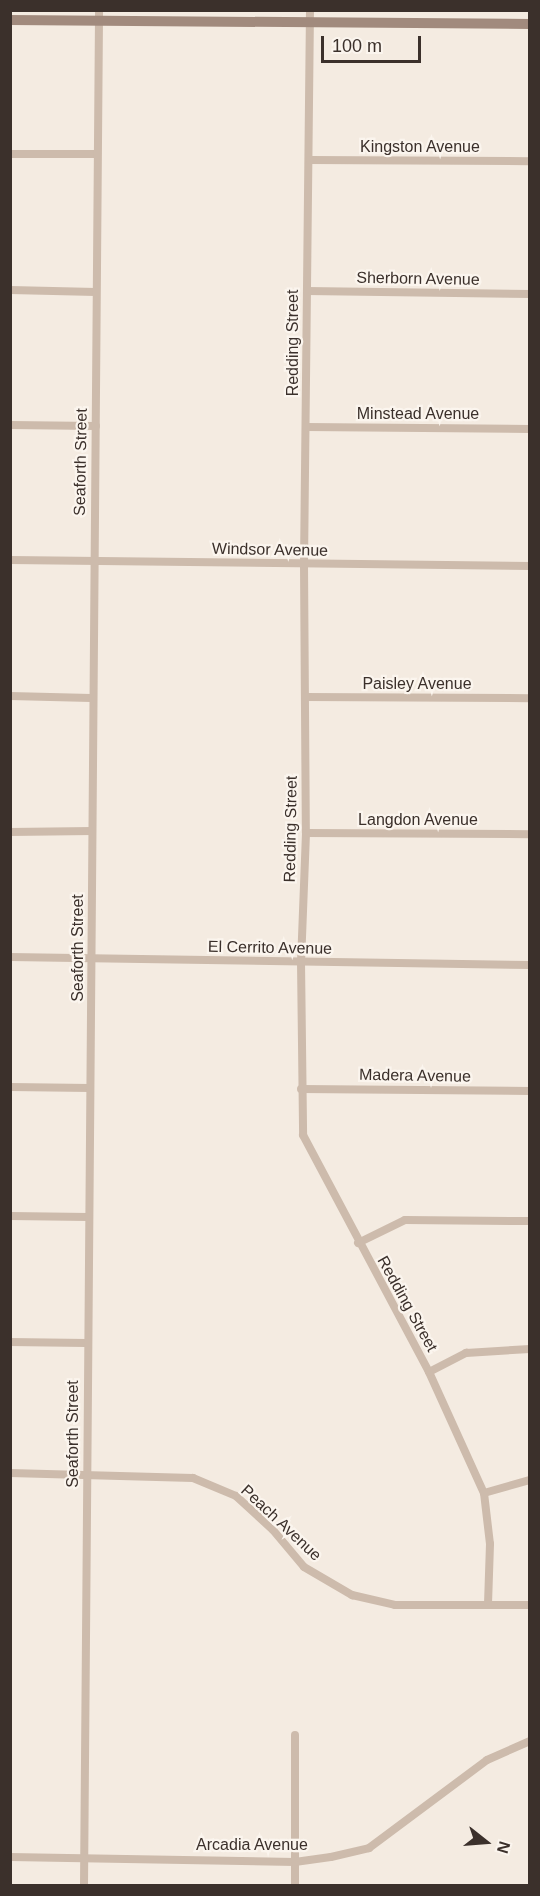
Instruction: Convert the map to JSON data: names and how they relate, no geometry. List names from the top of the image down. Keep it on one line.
{"streets":{"street":["Kingston Avenue","Sherborn Avenue","Redding Street","Minstead Avenue","Seaforth Street","Windsor Avenue","Paisley Avenue","Langdon Avenue","El Cerrito Avenue","Madera Avenue","Peach Avenue","Arcadia Avenue"]},"crossings":[["Kingston Avenue","Redding Street"],["Sherborn Avenue","Redding Street"],["Redding Street","Minstead Avenue"],["Redding Street","Windsor Avenue"],["Redding Street","Paisley Avenue"],["Redding Street","Langdon Avenue"],["Redding Street","El Cerrito Avenue"],["Redding Street","Madera Avenue"],["Redding Street","Peach Avenue"],["Seaforth Street","Windsor Avenue"],["Seaforth Street","El Cerrito Avenue"],["Seaforth Street","Peach Avenue"],["Seaforth Street","Arcadia Avenue"]],"scale_bar":"100 m","north":"right"}
